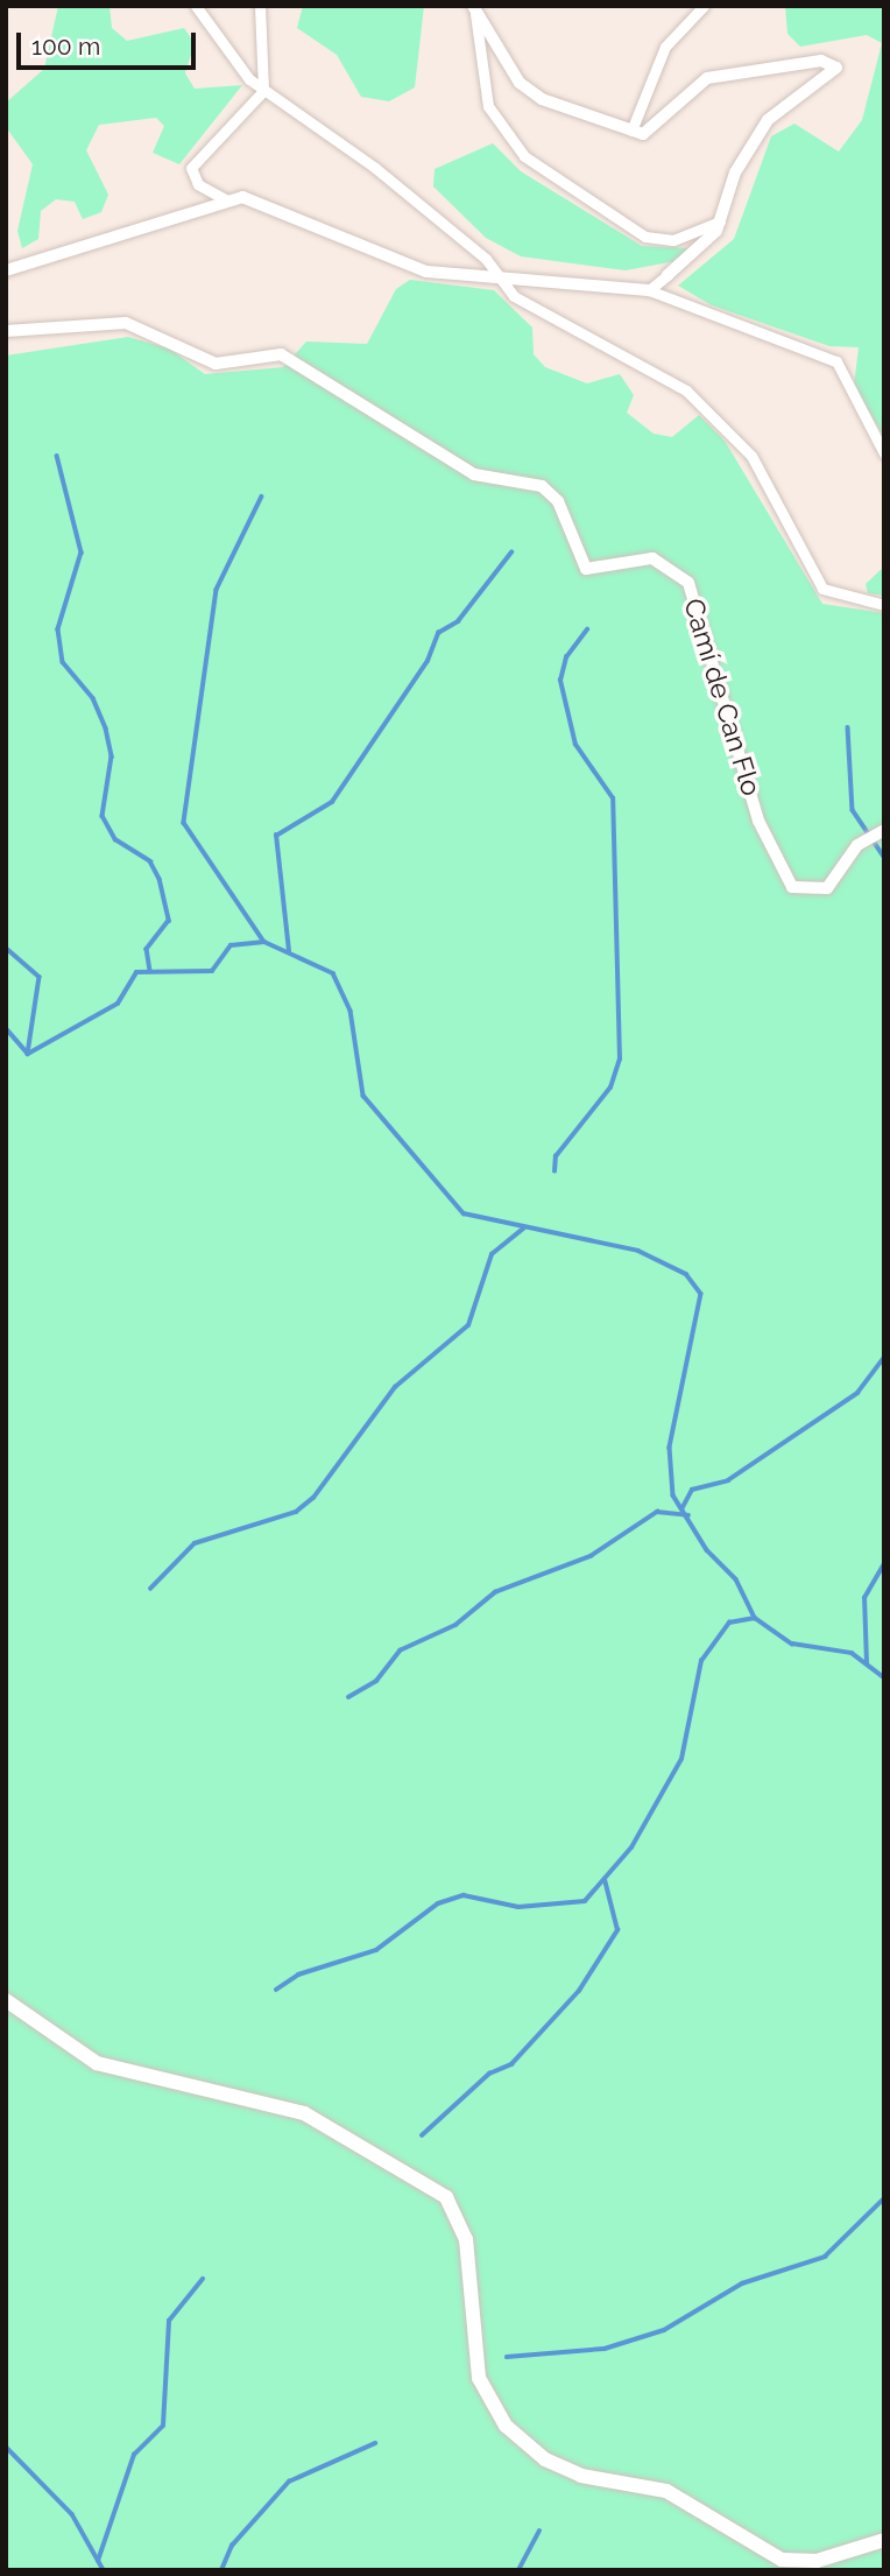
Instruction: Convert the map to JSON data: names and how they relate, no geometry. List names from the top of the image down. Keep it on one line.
{"streets":{"street":["Camí de Can Flo"]},"scale_bar":"100 m"}
